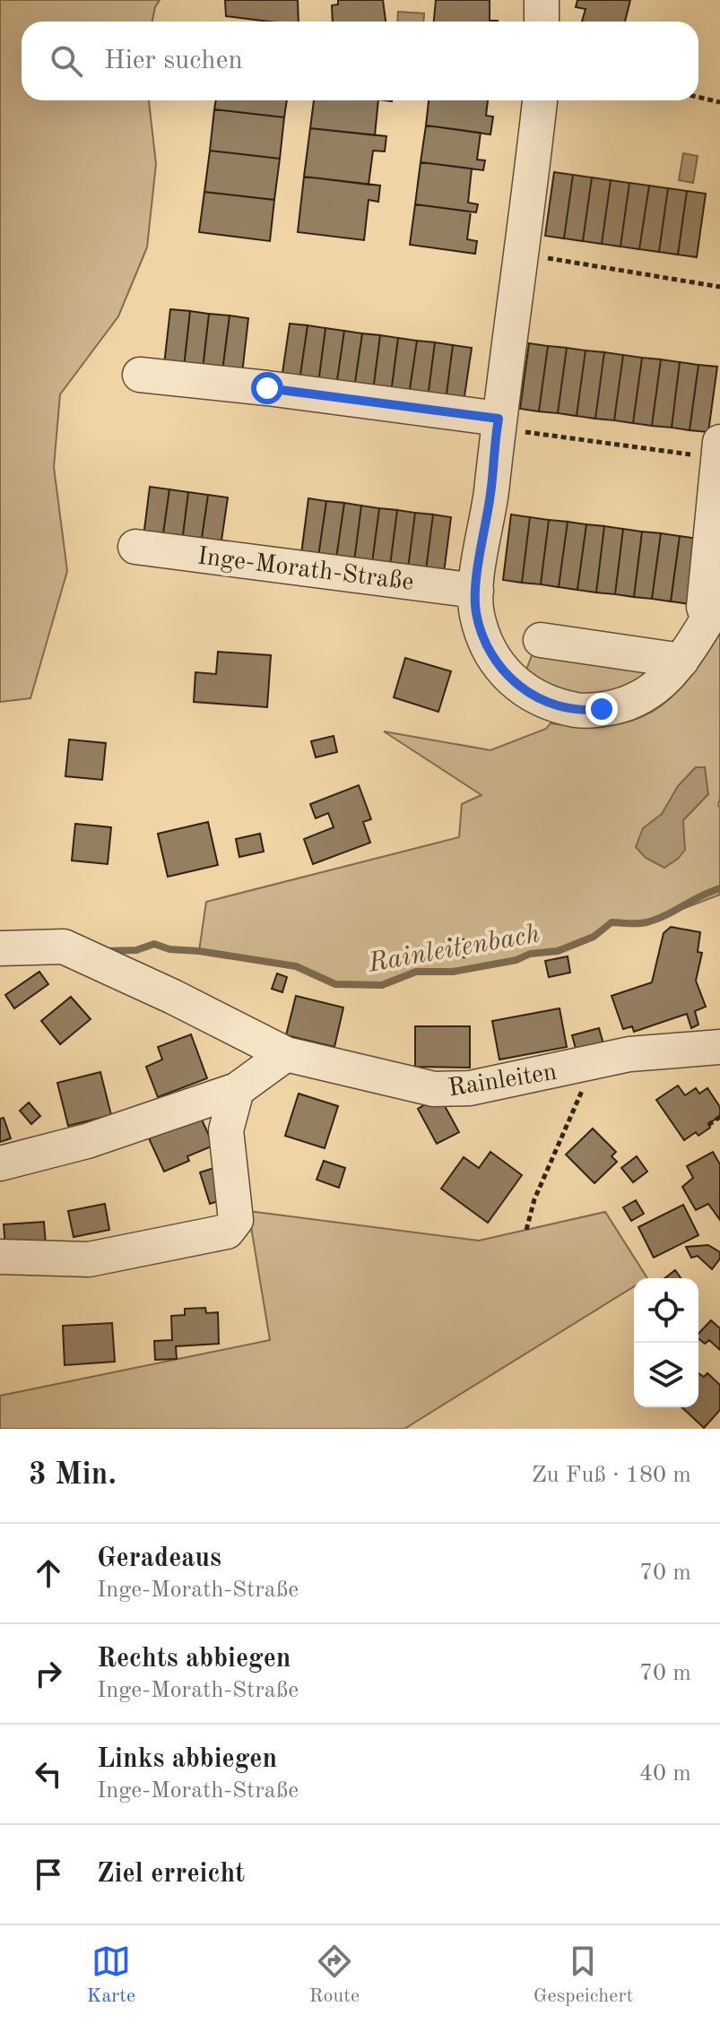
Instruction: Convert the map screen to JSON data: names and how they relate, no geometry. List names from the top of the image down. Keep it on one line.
{"streets":{"street":["Inge-Morath-Straße","Rainleiten"]},"water":["Rainleitenbach"],"page":{"search":"Hier suchen","heading":["3 Min.","Zu Fuß · 180 m"],"list":[["Geradeaus","Inge-Morath-Straße","70 m"],["Rechts abbiegen","Inge-Morath-Straße","70 m"],["Links abbiegen","Inge-Morath-Straße","40 m"],"Ziel erreicht"],"nav":["Karte","Route","Gespeichert"]}}
